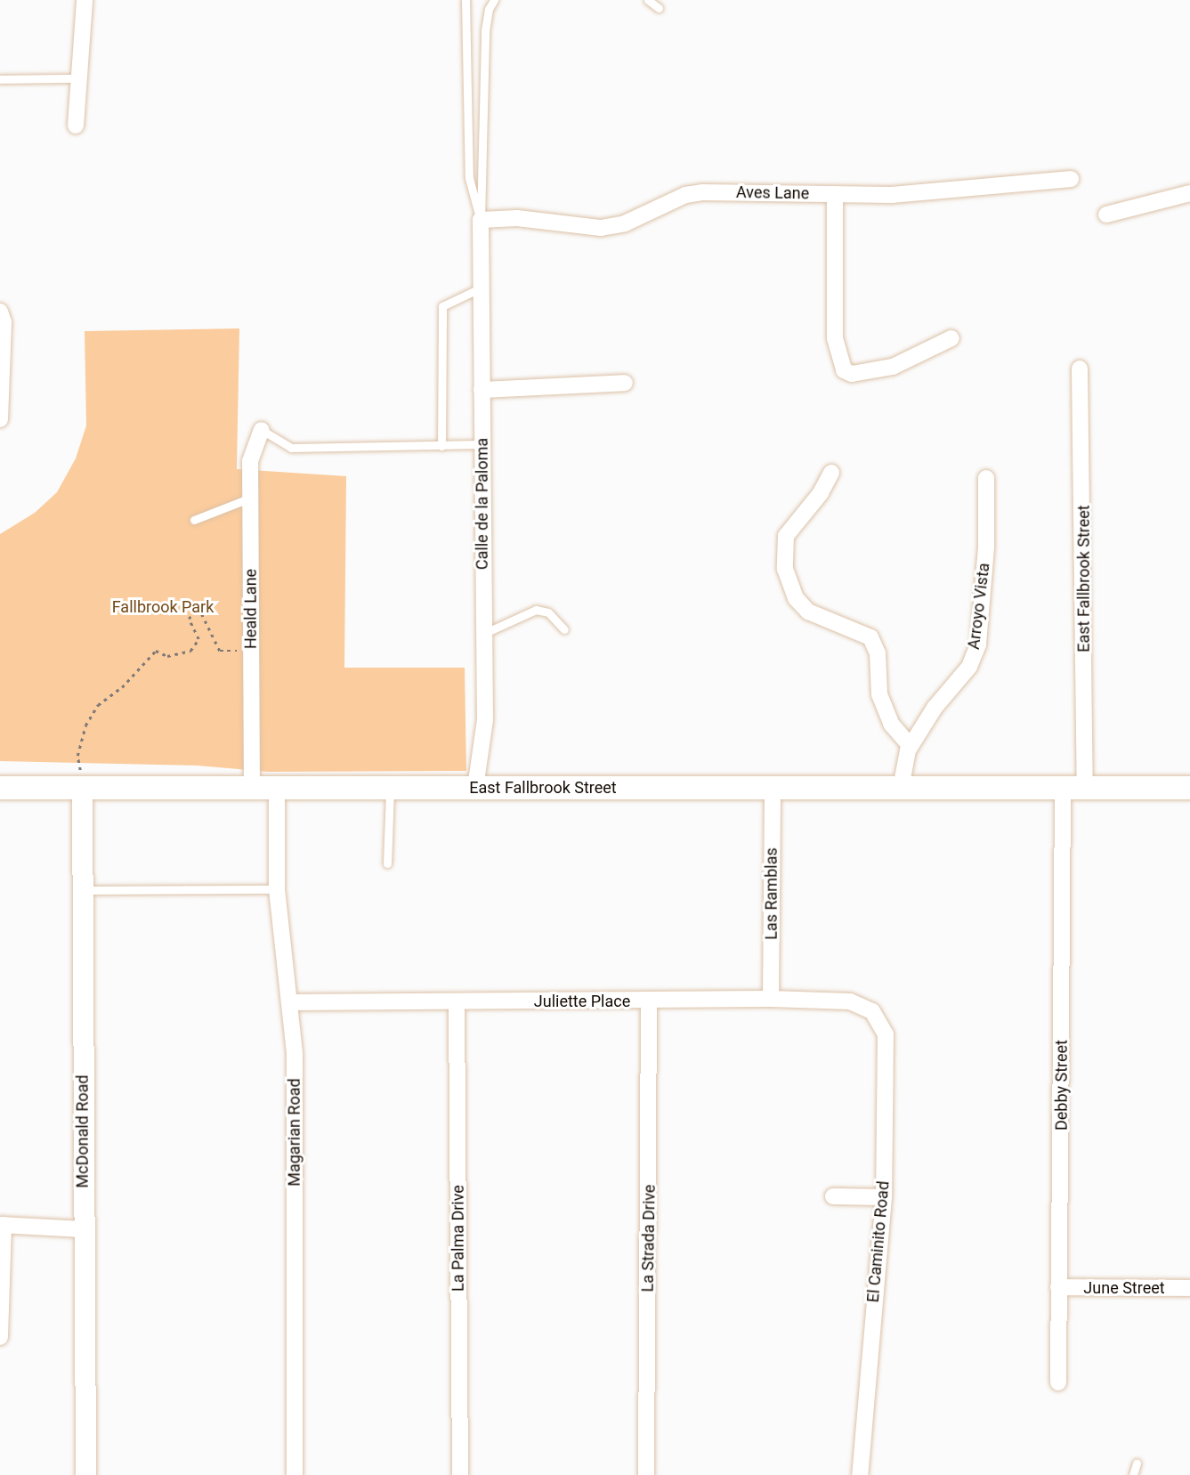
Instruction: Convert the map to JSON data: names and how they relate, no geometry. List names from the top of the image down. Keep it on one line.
{"streets":{"main road":["East Fallbrook Street"],"street":["Aves Lane","Calle de la Paloma","Arroyo Vista","Heald Lane","Las Ramblas","Juliette Place","Debby Street","McDonald Road","Magarian Road","La Palma Drive","La Strada Drive","El Caminito Road","June Street"]},"crossings":[["Aves Lane","Calle de la Paloma"],["Calle de la Paloma","East Fallbrook Street"],["East Fallbrook Street","Arroyo Vista"],["East Fallbrook Street","Heald Lane"],["East Fallbrook Street","Las Ramblas"],["East Fallbrook Street","Debby Street"],["East Fallbrook Street","McDonald Road"],["East Fallbrook Street","Magarian Road"],["Las Ramblas","Juliette Place"],["Juliette Place","Magarian Road"],["Juliette Place","La Palma Drive"],["Juliette Place","La Strada Drive"],["Juliette Place","El Caminito Road"],["Debby Street","June Street"]],"parks":["Fallbrook Park"]}
